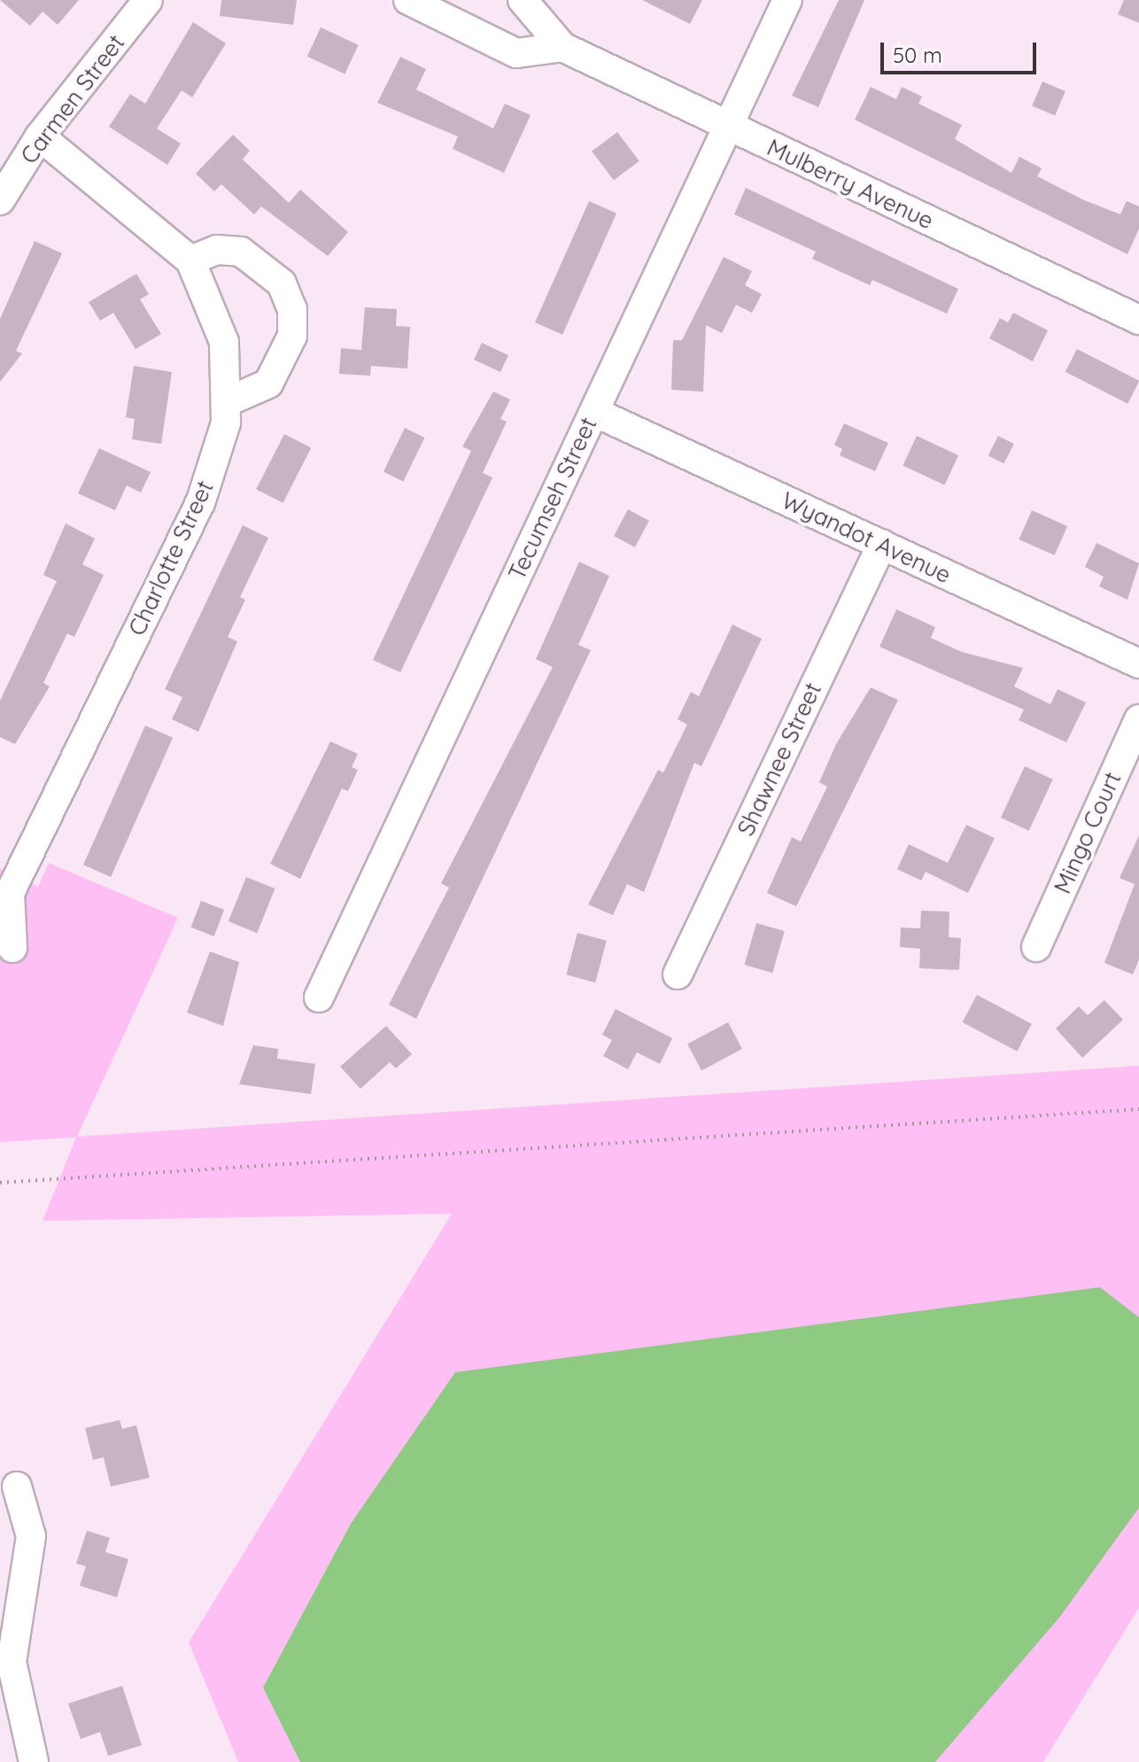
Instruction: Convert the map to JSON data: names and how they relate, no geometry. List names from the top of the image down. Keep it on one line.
{"streets":{"street":["Carmen Street","Mulberry Avenue","Tecumseh Street","Wyandot Avenue","Charlotte Street","Shawnee Street","Mingo Court"]},"crossings":[["Carmen Street","Charlotte Street"],["Mulberry Avenue","Tecumseh Street"],["Tecumseh Street","Wyandot Avenue"],["Wyandot Avenue","Shawnee Street"]],"scale_bar":"50 m"}
